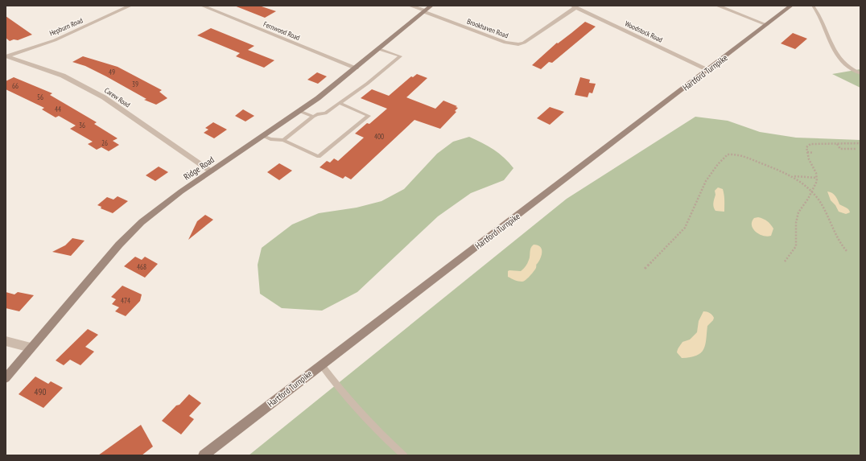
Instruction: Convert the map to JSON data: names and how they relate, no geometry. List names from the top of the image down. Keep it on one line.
{"streets":{"main road":["Hartford Turnpike","Ridge Road"],"street":["Hepburn Road","Brookhaven Road","Fernwood Road","Woodstock Road","Carew Road"]},"crossings":[["Hepburn Road","Carew Road"],["Brookhaven Road","Woodstock Road"],["Brookhaven Road","Ridge Road"],["Fernwood Road","Ridge Road"],["Woodstock Road","Hartford Turnpike"],["Carew Road","Ridge Road"]],"house_numbers":["49","39","66","56","44","36","400","26","468","474","490"]}
